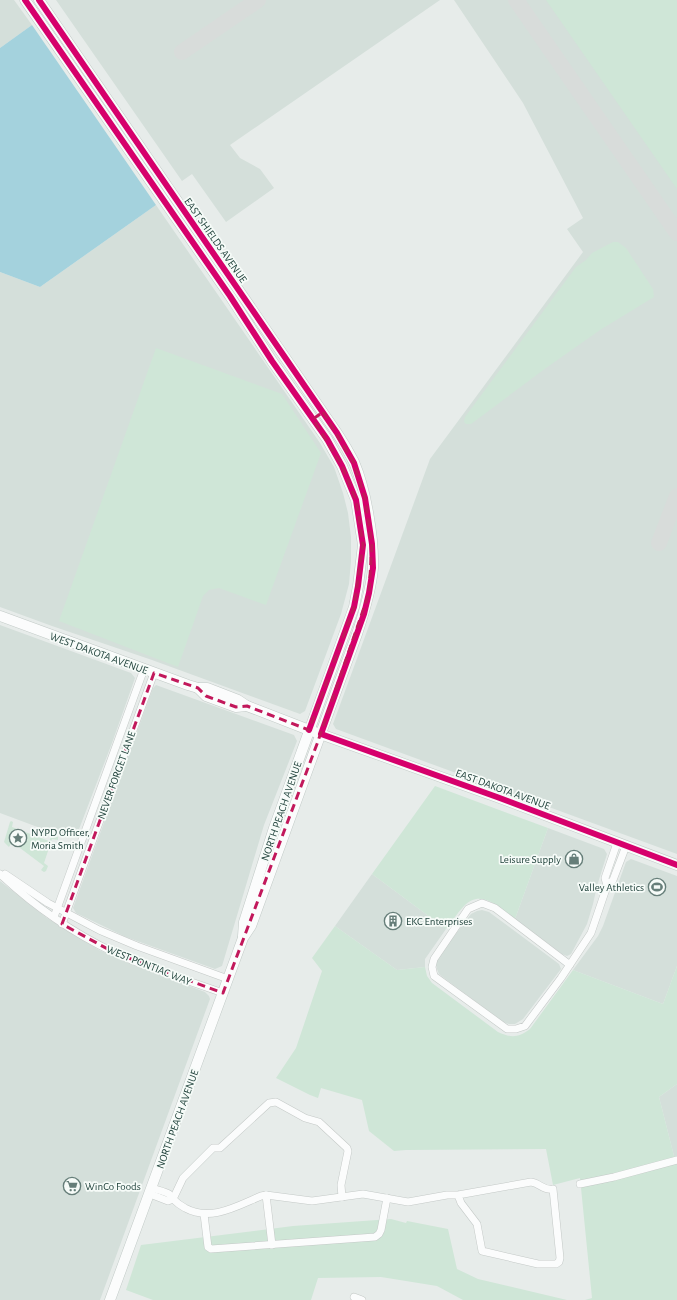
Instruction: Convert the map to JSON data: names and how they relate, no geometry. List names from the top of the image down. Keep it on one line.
{"streets":{"main road":["EAST SHIELDS AVENUE","WEST DAKOTA AVENUE","EAST DAKOTA AVENUE","NORTH PEACH AVENUE"],"street":["NEVER FORGET LANE","WEST PONTIAC WAY"]},"crossings":[["EAST SHIELDS AVENUE","NORTH PEACH AVENUE"],["WEST DAKOTA AVENUE","NEVER FORGET LANE"],["WEST DAKOTA AVENUE","EAST DAKOTA AVENUE"],["WEST DAKOTA AVENUE","NORTH PEACH AVENUE"],["NEVER FORGET LANE","WEST PONTIAC WAY"],["EAST DAKOTA AVENUE","NORTH PEACH AVENUE"],["NORTH PEACH AVENUE","WEST PONTIAC WAY"]],"places":{"place":["NYPD Officer, Moria Smith"],"shop":["Leisure Supply"],"sports":["Valley Athletics"],"building":["EKC Enterprises"],"supermarket":["WinCo Foods"]}}
